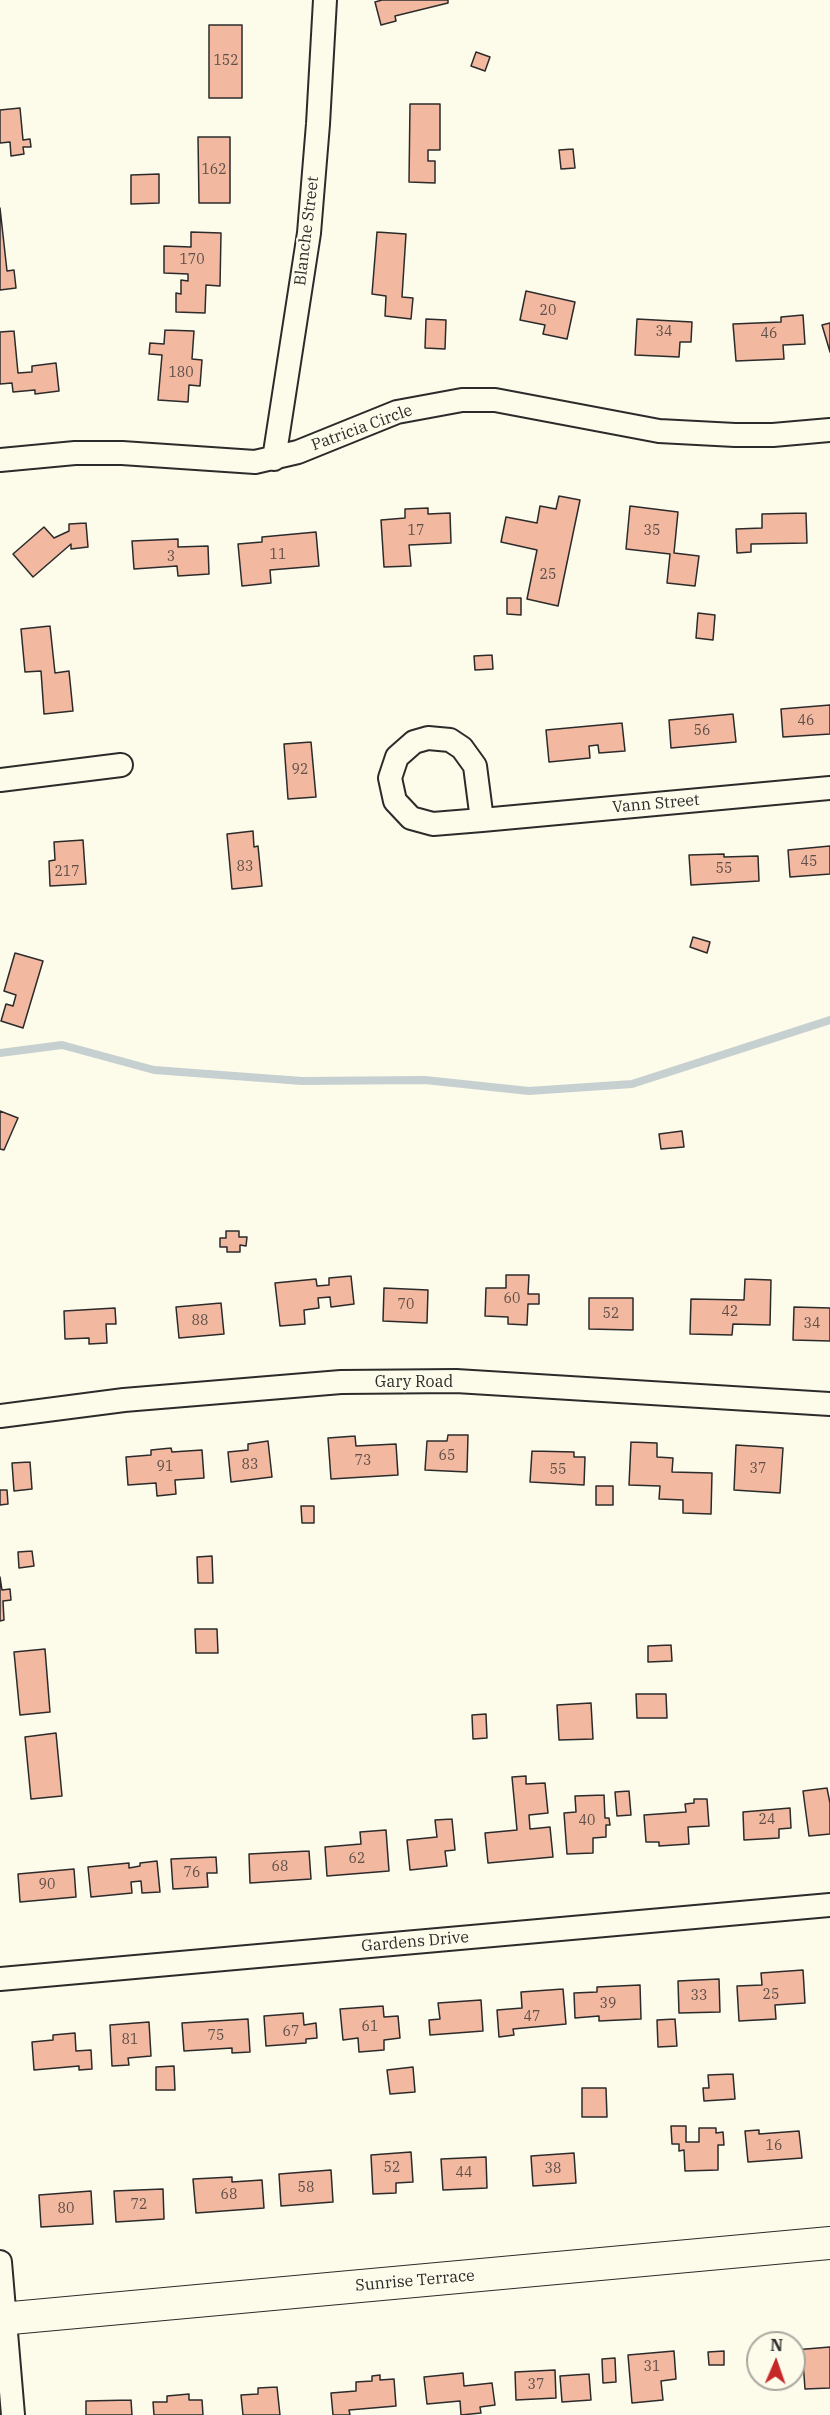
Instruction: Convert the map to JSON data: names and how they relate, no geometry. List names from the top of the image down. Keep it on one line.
{"streets":{"street":["Blanche Street","Patricia Circle","Vann Street","Gary Road","Gardens Drive","Sunrise Terrace"]},"crossings":[["Blanche Street","Patricia Circle"]],"house_numbers":["152","162","170","20","34","46","180","17","35","11","3","25","46","56","92","45","83","55","217","60","70","42","52","88","34","65","73","83","91","37","55","24","40","62","68","76","90","25","33","39","47","61","67","75","81","16","52","38","44","58","68","72","80","31","37"],"north":"top"}
